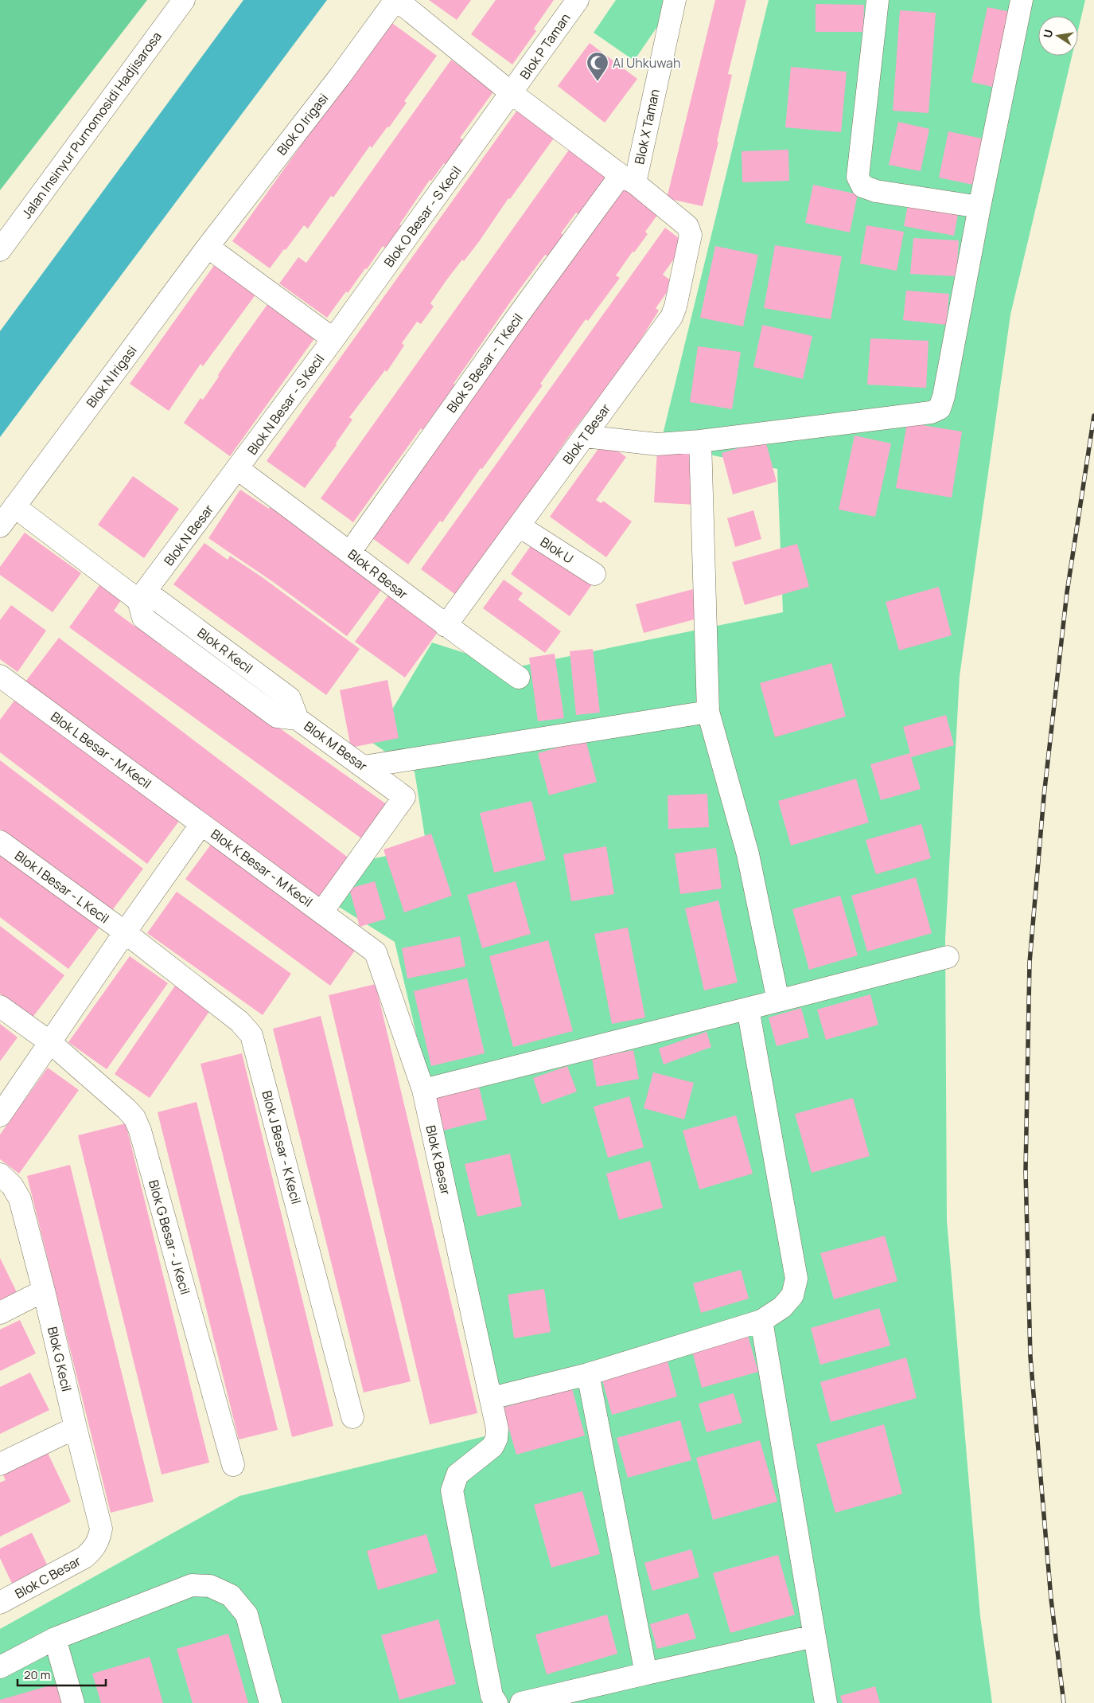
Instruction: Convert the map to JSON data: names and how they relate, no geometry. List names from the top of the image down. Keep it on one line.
{"streets":{"street":["Blok P Taman","Blok O Irigasi","Jalan Insinyur Purnomosidi Hadjisarosa","Blok X Taman","Blok O Besar - S Kecil","Blok S Besar - T Kecil","Blok N Irigasi","Blok N Besar - S Kecil","Blok T Besar","Blok N Besar","Blok U","Blok R Besar","Blok R Kecil","Blok M Besar","Blok L Besar - M Kecil","Blok K Besar - M Kecil","Blok I Besar - L Kecil","Blok J Besar - K Kecil","Blok K Besar","Blok G Besar - J Kecil","Blok G Kecil","Blok C Besar"]},"crossings":[["Blok P Taman","Blok O Besar - S Kecil"],["Blok O Irigasi","Blok N Irigasi"],["Blok X Taman","Blok S Besar - T Kecil"],["Blok X Taman","Blok T Besar"],["Blok O Besar - S Kecil","Blok N Besar - S Kecil"],["Blok S Besar - T Kecil","Blok T Besar"],["Blok S Besar - T Kecil","Blok R Besar"],["Blok N Besar - S Kecil","Blok N Besar"],["Blok N Besar - S Kecil","Blok R Besar"],["Blok T Besar","Blok U"],["Blok T Besar","Blok R Besar"],["Blok N Besar","Blok R Besar"],["Blok N Besar","Blok R Kecil"],["Blok R Kecil","Blok M Besar"],["Blok M Besar","Blok K Besar - M Kecil"],["Blok M Besar","Blok K Besar"],["Blok L Besar - M Kecil","Blok K Besar - M Kecil"],["Blok K Besar - M Kecil","Blok K Besar"],["Blok I Besar - L Kecil","Blok J Besar - K Kecil"],["Blok G Kecil","Blok C Besar"]],"places":{"mosque":["Al Uhkuwah"]},"scale_bar":"20 m","north":"left"}
